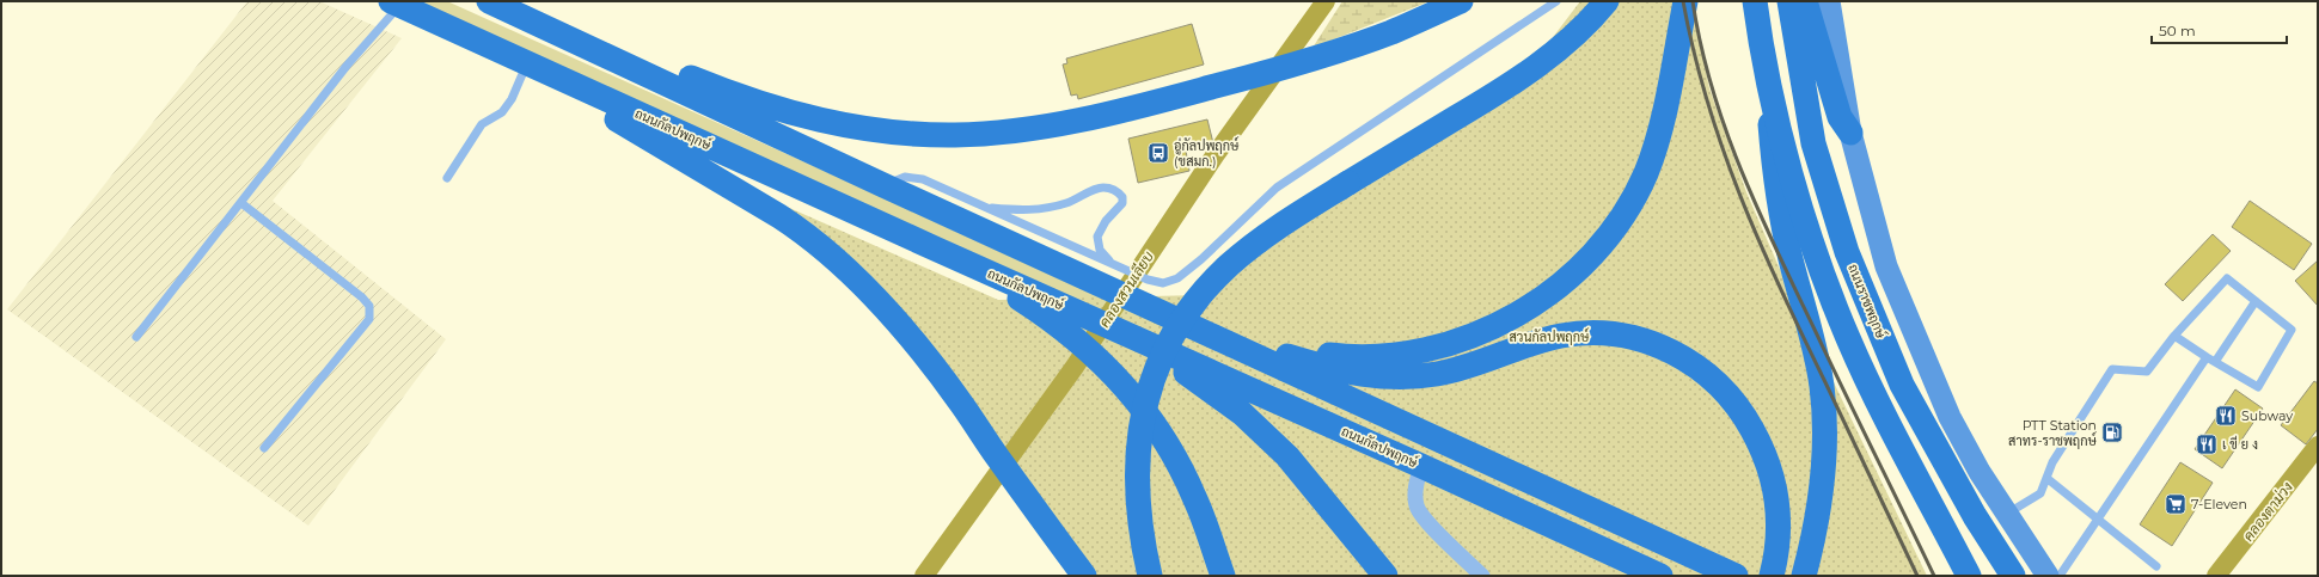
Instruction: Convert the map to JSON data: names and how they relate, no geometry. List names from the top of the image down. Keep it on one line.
{"streets":{"main road":["ถนนกัลปพฤกษ์","ถนนราชพฤกษ์"]},"water":["คลองสวนเลียบ","คลองตาม่วง"],"parks":["สวนกัลปพฤกษ์"],"places":{"bus stop":["อู่กัลปพฤกษ์ (ขสมก.)"],"restaurant":["Subway","เ ขี ย ง"],"fuel station":["PTT Station สาทร-ราชพฤกษ์"],"supermarket":["7-Eleven"]},"scale_bar":"50 m"}
